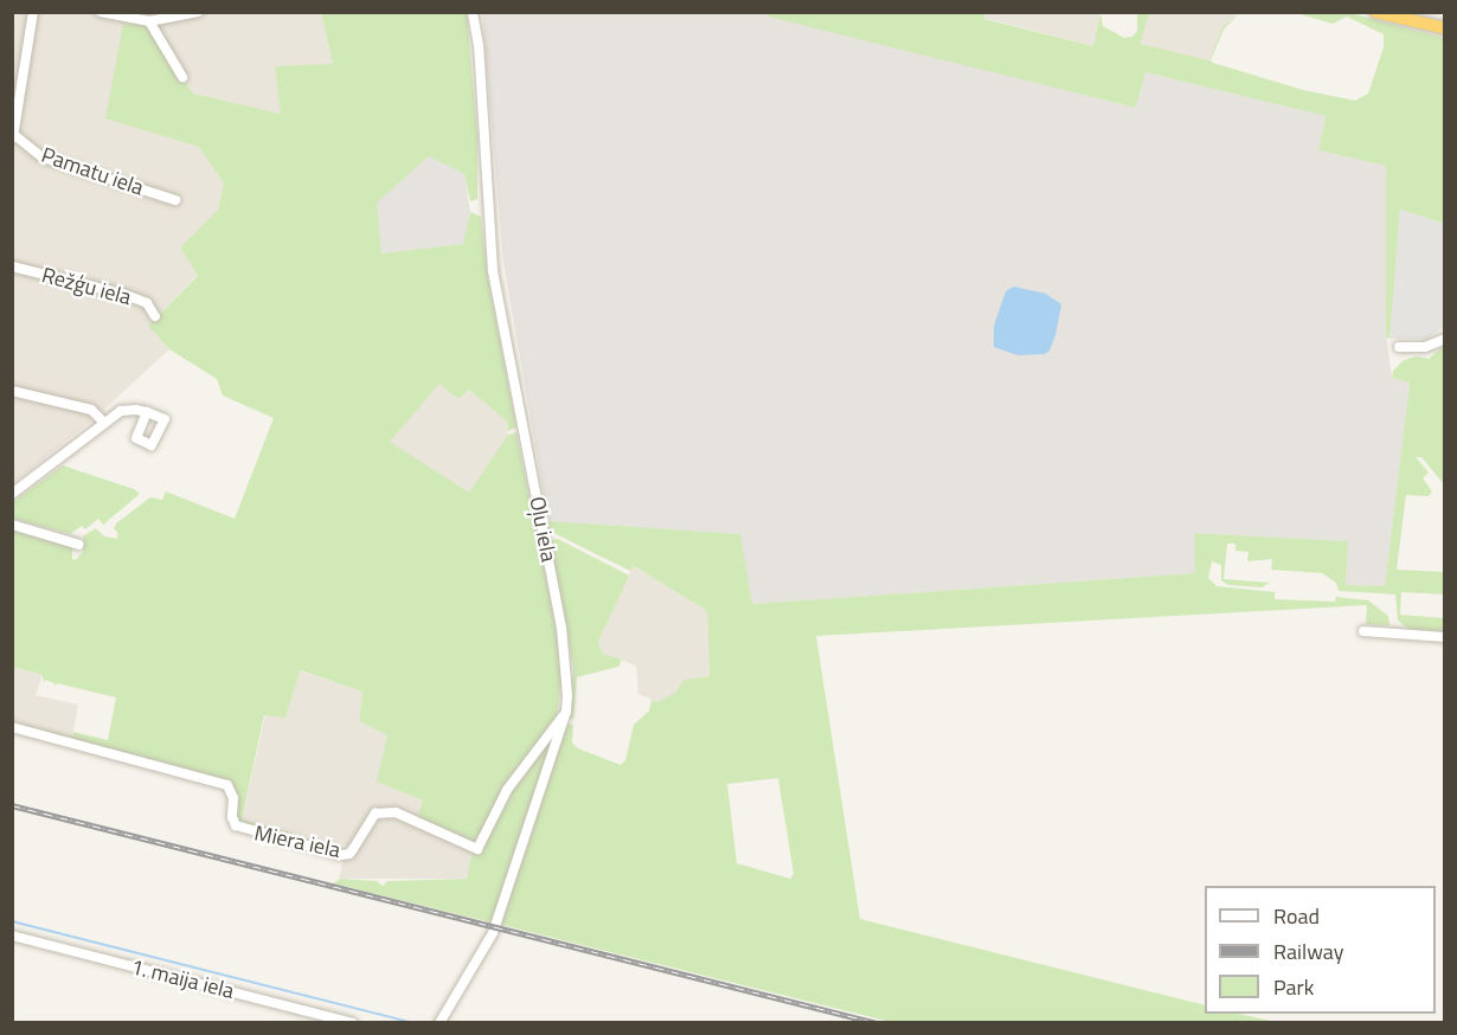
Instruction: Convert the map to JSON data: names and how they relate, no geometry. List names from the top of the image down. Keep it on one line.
{"streets":{"street":["Pamatu iela","Režģu iela","Oļu iela","Miera iela","1. maija iela"]},"crossings":[["Oļu iela","Miera iela"]],"legend":["Road","Railway","Park"]}
